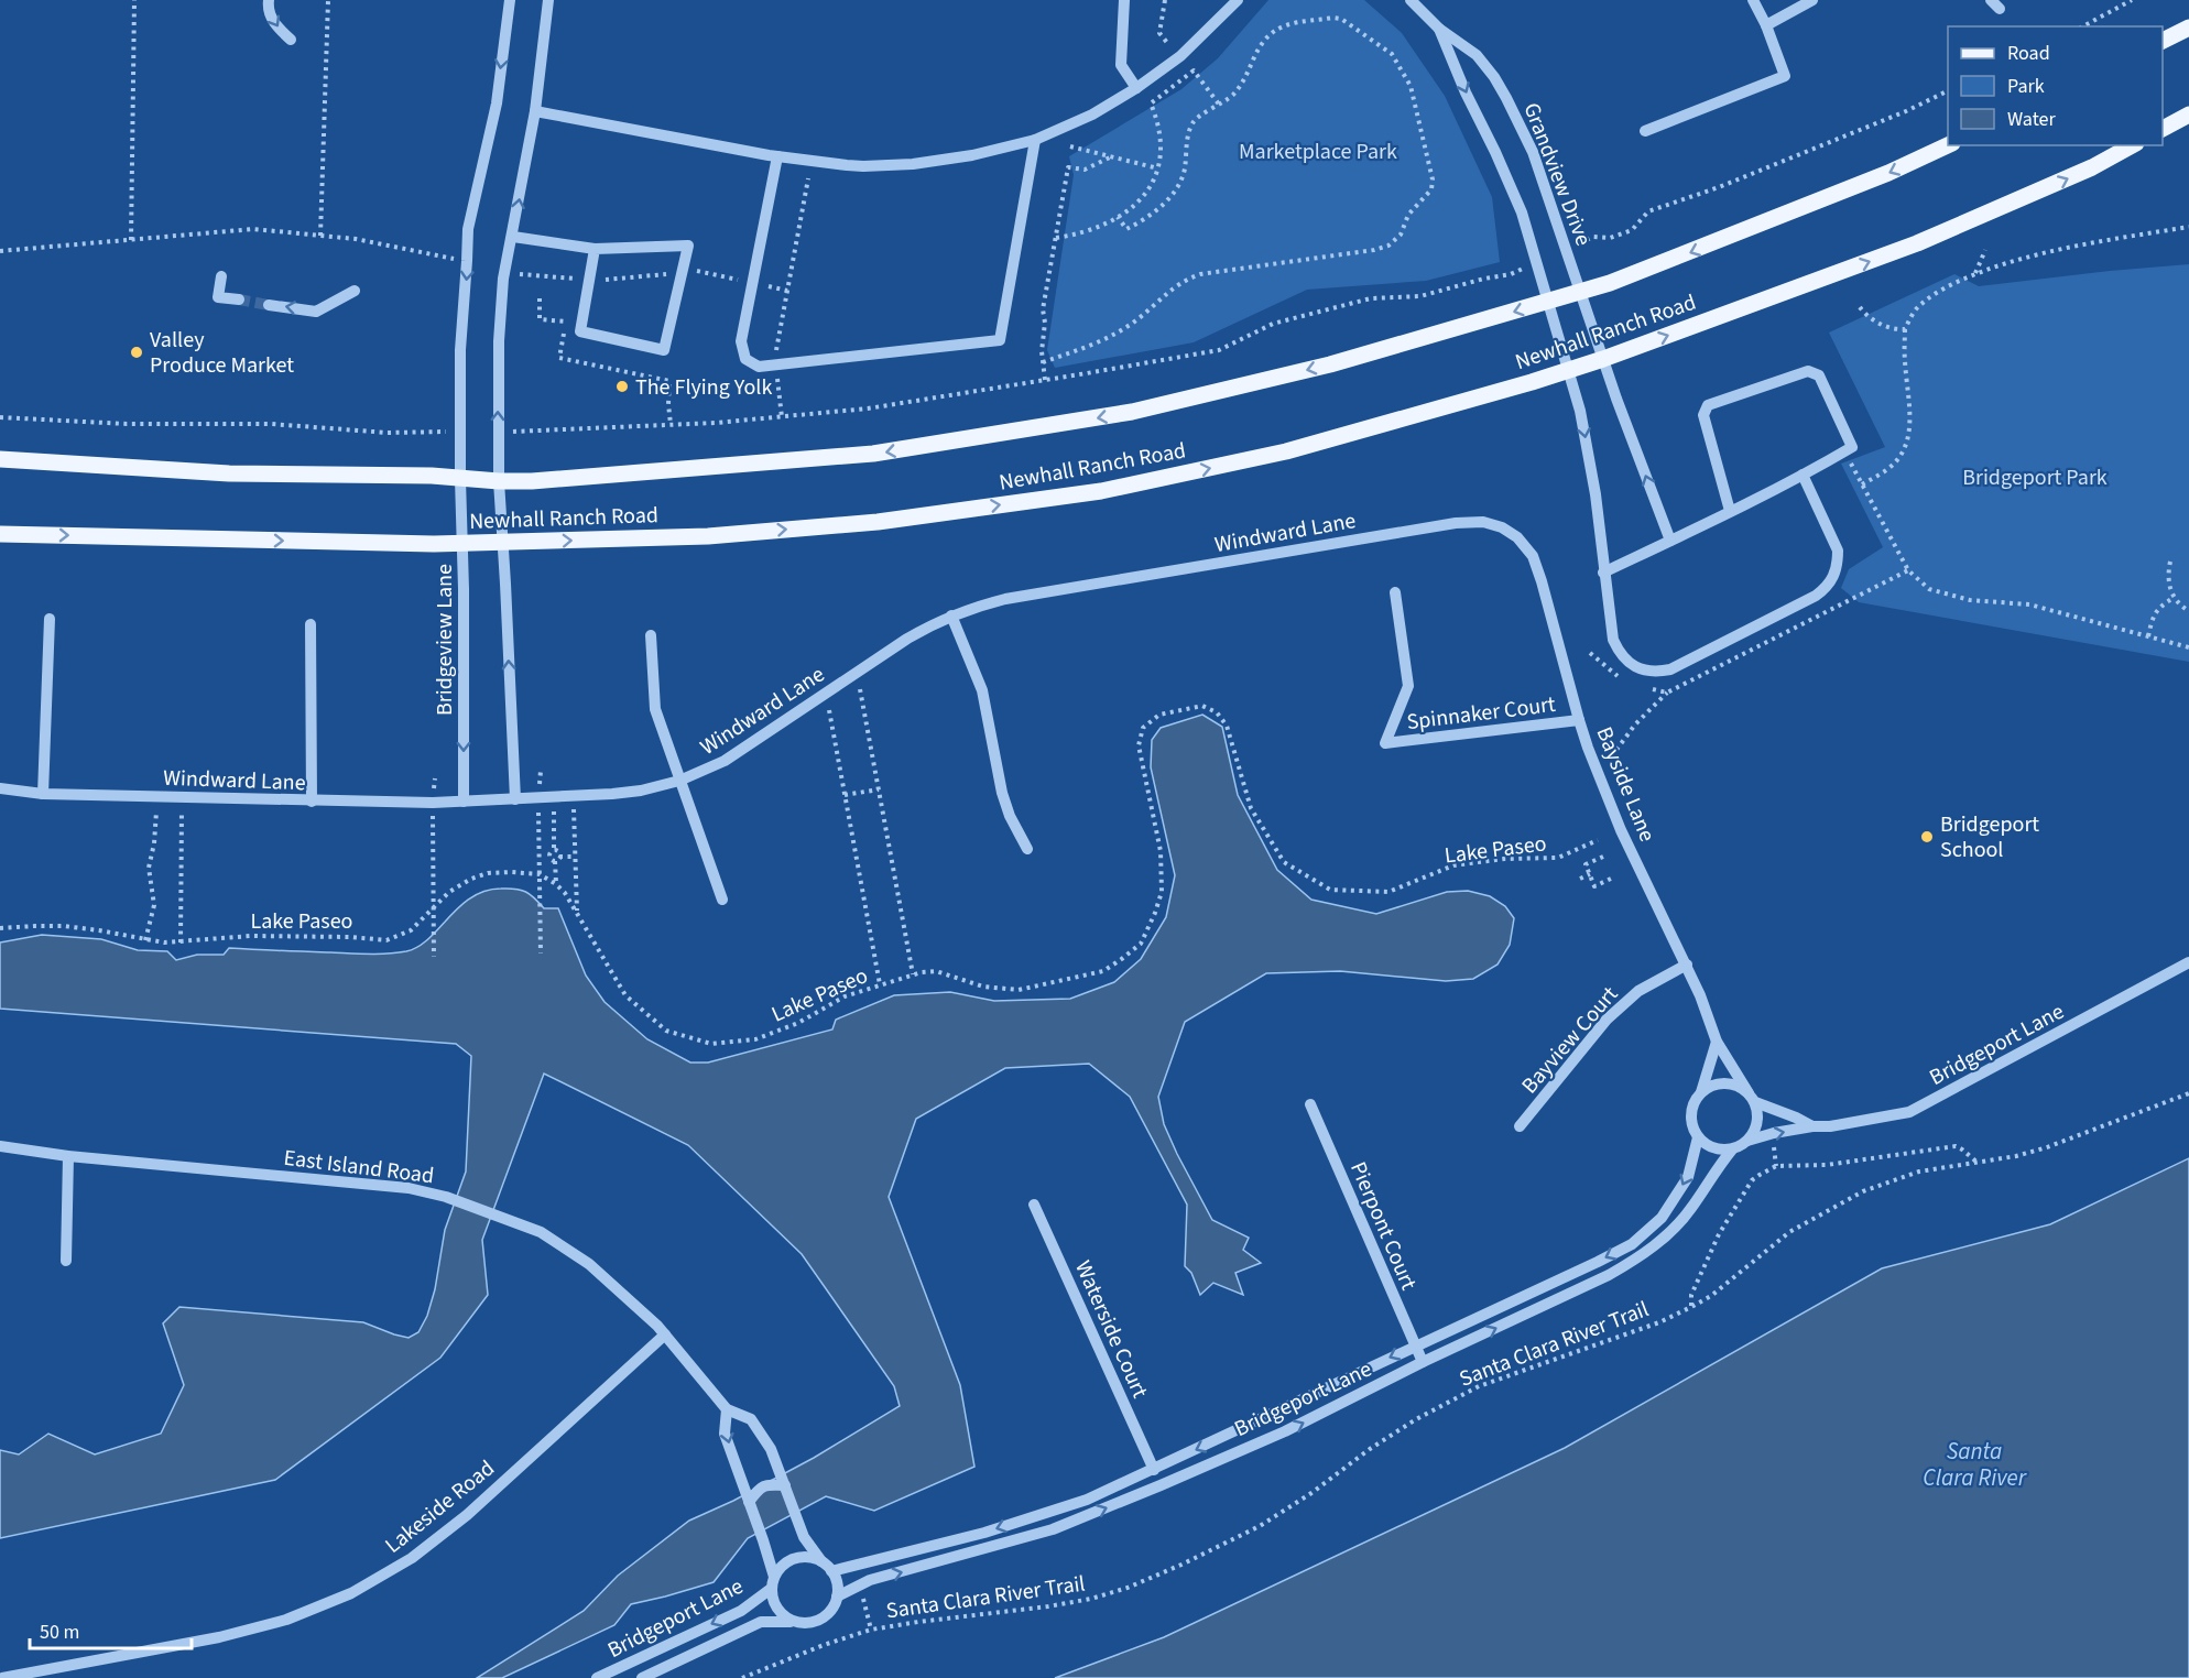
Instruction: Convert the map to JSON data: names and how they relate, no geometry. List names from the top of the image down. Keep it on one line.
{"streets":{"main road":["Newhall Ranch Road"],"street":["Grandview Drive","Windward Lane","Bridgeview Lane","Spinnaker Court","Bayside Lane","Bayview Court","Bridgeport Lane","East Island Road","Pierpont Court","Waterside Court","Lakeside Road"],"path":["Lake Paseo","Santa Clara River Trail"]},"crossings":[["Grandview Drive","Newhall Ranch Road"],["Newhall Ranch Road","Bridgeview Lane"],["Windward Lane","Bridgeview Lane"],["Windward Lane","Bayside Lane"],["Spinnaker Court","Bayside Lane"],["Bayside Lane","Bayview Court"],["Bayside Lane","Bridgeport Lane"],["Bridgeport Lane","East Island Road"],["Bridgeport Lane","Pierpont Court"],["Bridgeport Lane","Waterside Court"],["East Island Road","Lakeside Road"]],"water":["Santa Clara River"],"parks":["Marketplace Park","Bridgeport Park"],"places":["Valley Produce Market","The Flying Yolk","Bridgeport School"],"legend":["Road","Park","Water"],"scale_bar":"50 m"}
